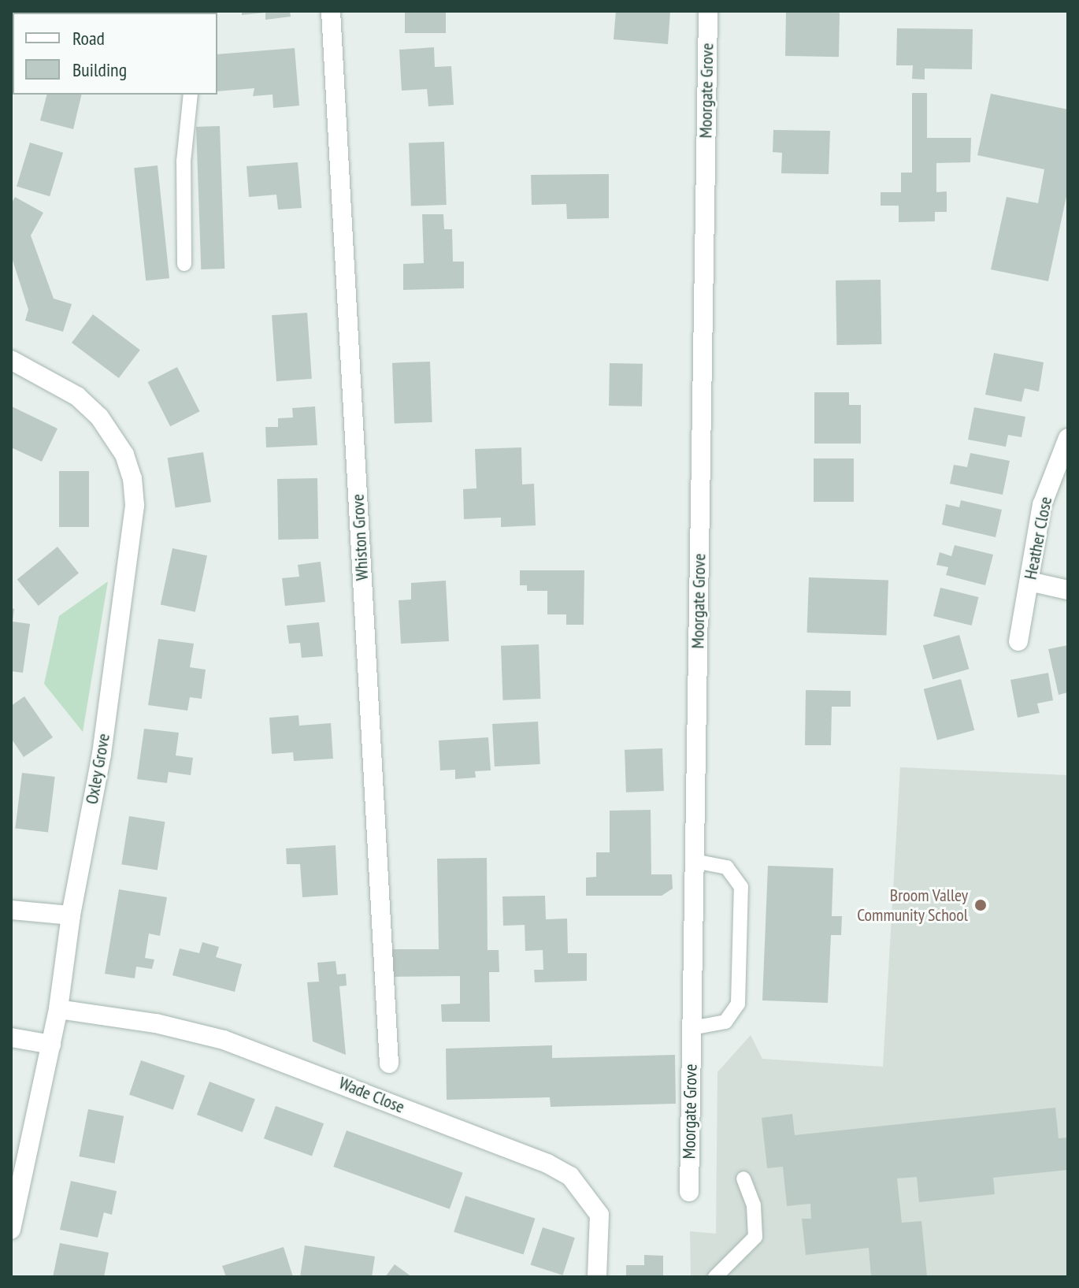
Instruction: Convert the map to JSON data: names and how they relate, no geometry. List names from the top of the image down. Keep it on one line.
{"streets":{"street":["Moorgate Grove","Whiston Grove","Heather Close","Oxley Grove","Wade Close"]},"crossings":[["Oxley Grove","Wade Close"]],"places":["Broom Valley Community School"],"legend":["Road","Building"]}
